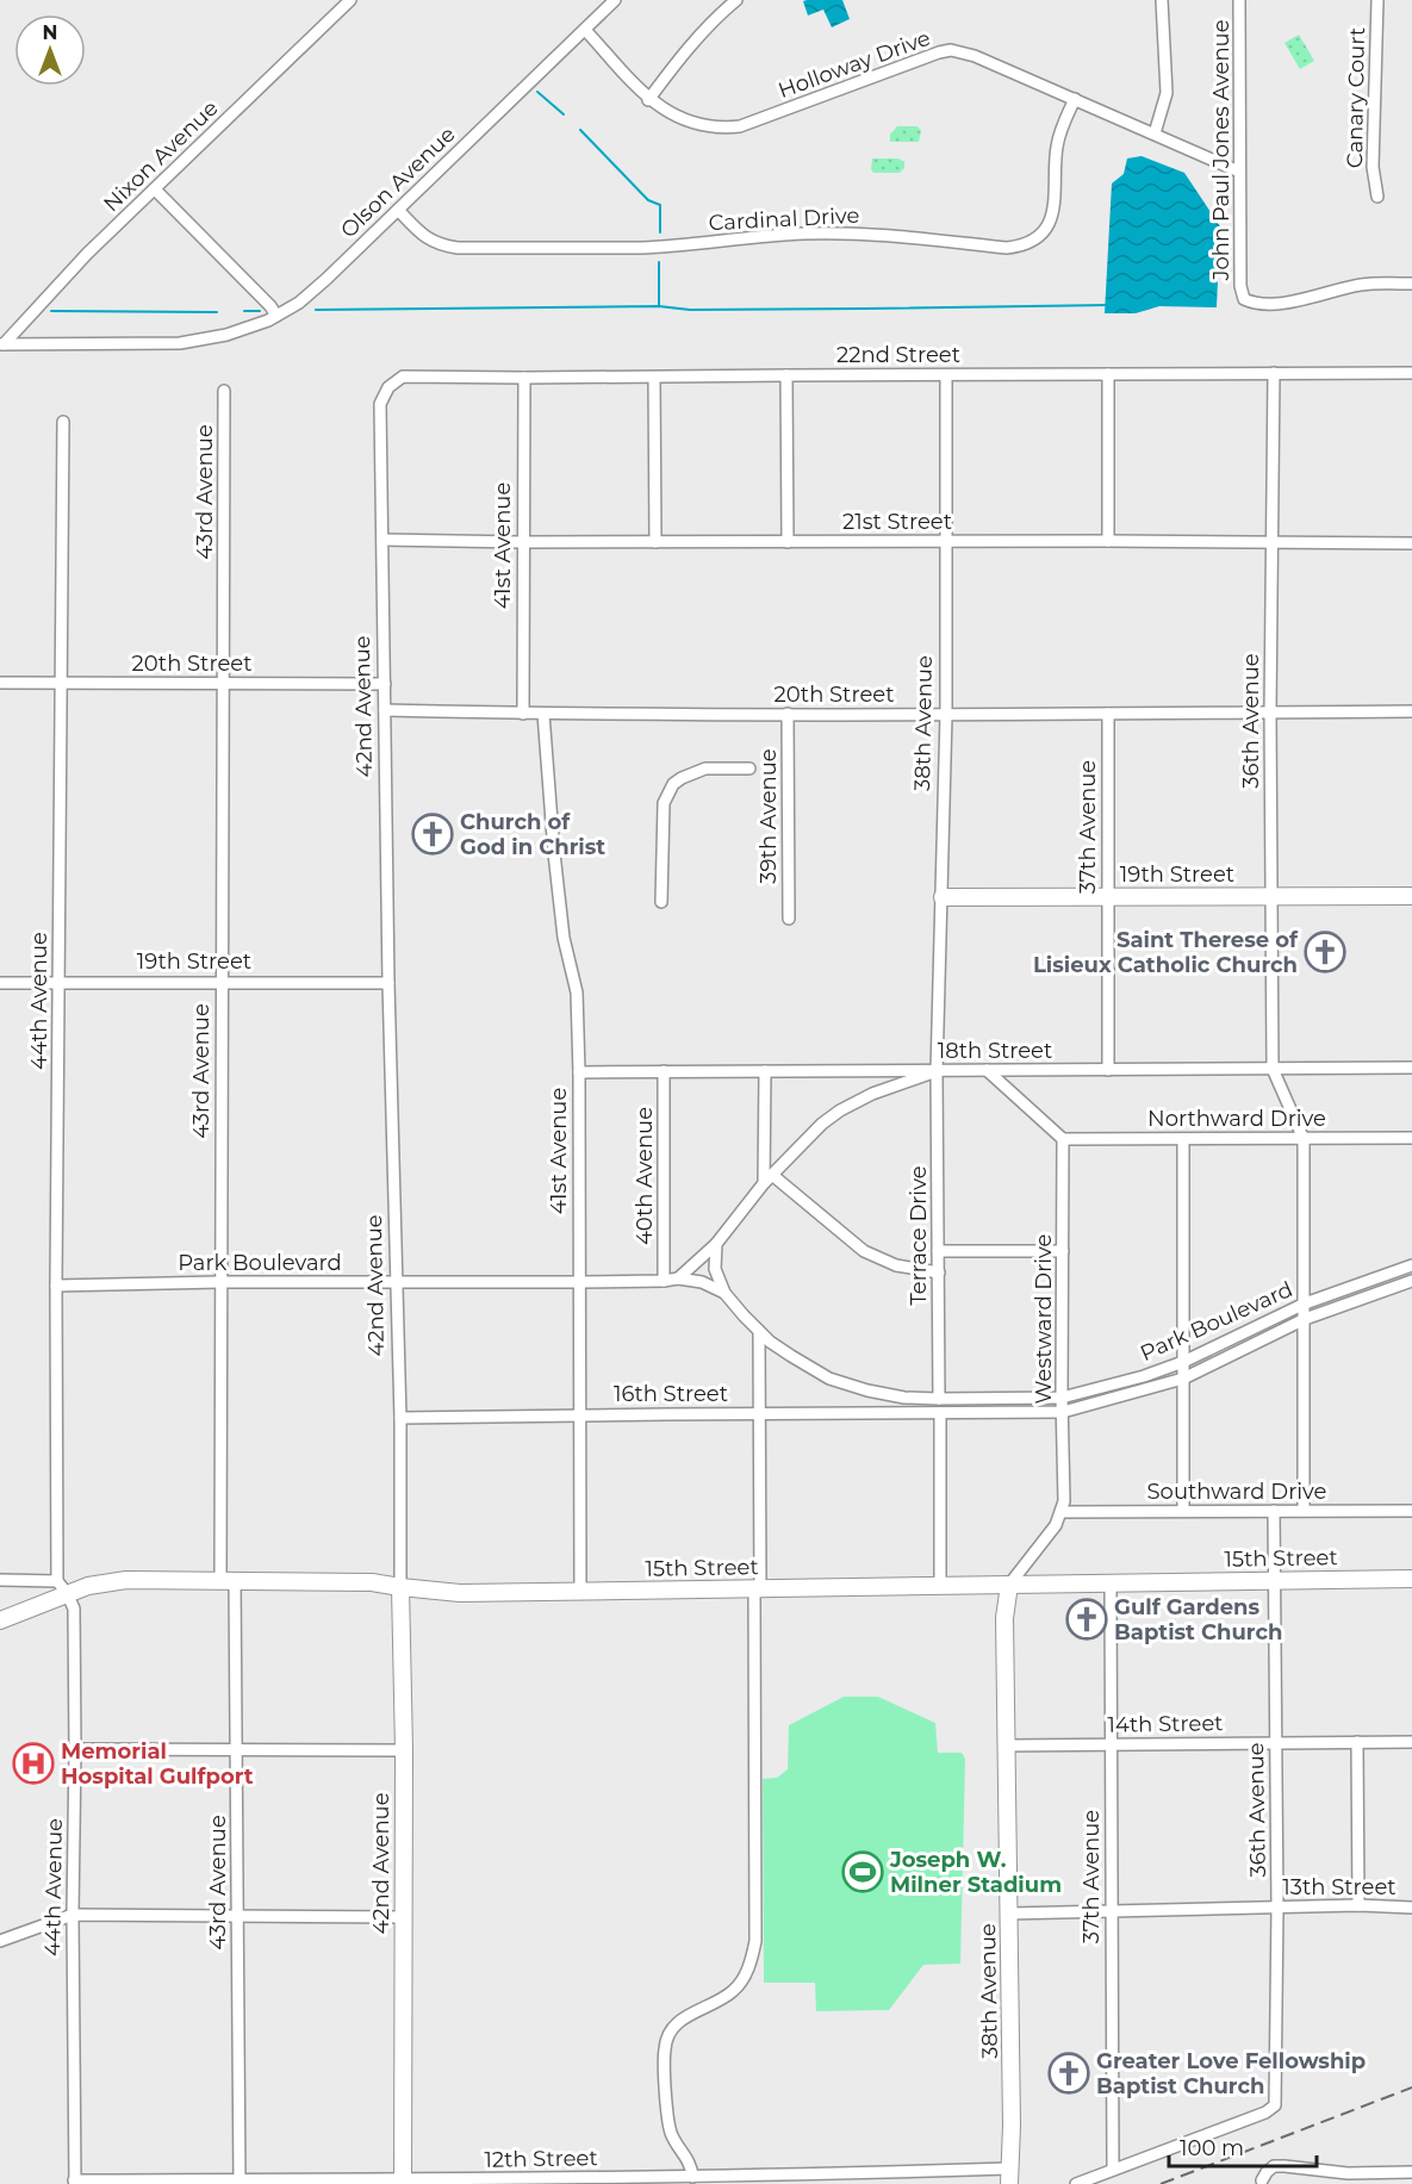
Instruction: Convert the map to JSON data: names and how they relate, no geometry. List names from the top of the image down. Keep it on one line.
{"streets":{"street":["Holloway Drive","Canary Court","John Paul Jones Avenue","Nixon Avenue","Olson Avenue","Cardinal Drive","22nd Street","43rd Avenue","21st Street","41st Avenue","20th Street","42nd Avenue","36th Avenue","38th Avenue","39th Avenue","37th Avenue","19th Street","44th Avenue","18th Street","Northward Drive","40th Avenue","Terrace Drive","Park Boulevard","Westward Drive","16th Street","Southward Drive","15th Street","14th Street","13th Street","12th Street"]},"crossings":[["Holloway Drive","John Paul Jones Avenue"],["Holloway Drive","Olson Avenue"],["Holloway Drive","Cardinal Drive"],["Nixon Avenue","Olson Avenue"],["Olson Avenue","Cardinal Drive"],["22nd Street","41st Avenue"],["22nd Street","42nd Avenue"],["22nd Street","36th Avenue"],["22nd Street","38th Avenue"],["43rd Avenue","20th Street"],["43rd Avenue","19th Street"],["43rd Avenue","Park Boulevard"],["43rd Avenue","15th Street"],["43rd Avenue","12th Street"],["21st Street","41st Avenue"],["21st Street","42nd Avenue"],["21st Street","36th Avenue"],["21st Street","38th Avenue"],["41st Avenue","20th Street"],["41st Avenue","18th Street"],["41st Avenue","Park Boulevard"],["41st Avenue","16th Street"],["41st Avenue","15th Street"],["20th Street","42nd Avenue"],["20th Street","36th Avenue"],["20th Street","38th Avenue"],["20th Street","39th Avenue"],["20th Street","37th Avenue"],["20th Street","44th Avenue"],["42nd Avenue","19th Street"],["42nd Avenue","Park Boulevard"],["42nd Avenue","16th Street"],["42nd Avenue","15th Street"],["42nd Avenue","12th Street"],["36th Avenue","37th Avenue"],["36th Avenue","19th Street"],["36th Avenue","18th Street"],["36th Avenue","Southward Drive"],["36th Avenue","15th Street"],["36th Avenue","14th Street"],["36th Avenue","13th Street"],["38th Avenue","19th Street"],["38th Avenue","18th Street"],["38th Avenue","Terrace Drive"],["38th Avenue","Westward Drive"],["38th Avenue","15th Street"],["38th Avenue","14th Street"],["38th Avenue","13th Street"],["38th Avenue","12th Street"],["37th Avenue","19th Street"],["37th Avenue","18th Street"],["37th Avenue","15th Street"],["37th Avenue","14th Street"],["37th Avenue","13th Street"],["19th Street","44th Avenue"],["44th Avenue","Park Boulevard"],["44th Avenue","15th Street"],["44th Avenue","12th Street"],["18th Street","40th Avenue"],["18th Street","Terrace Drive"],["Northward Drive","Westward Drive"],["40th Avenue","Park Boulevard"],["Terrace Drive","Park Boulevard"],["Park Boulevard","Westward Drive"],["Park Boulevard","16th Street"],["Westward Drive","Southward Drive"],["Westward Drive","15th Street"]],"places":{"church":["Church of God in Christ","Saint Therese of Lisieux Catholic Church","Gulf Gardens Baptist Church","Greater Love Fellowship Baptist Church"],"hospital":["Memorial Hospital Gulfport"],"sports":["Joseph W. Milner Stadium"]},"scale_bar":"100 m","north":"top"}
